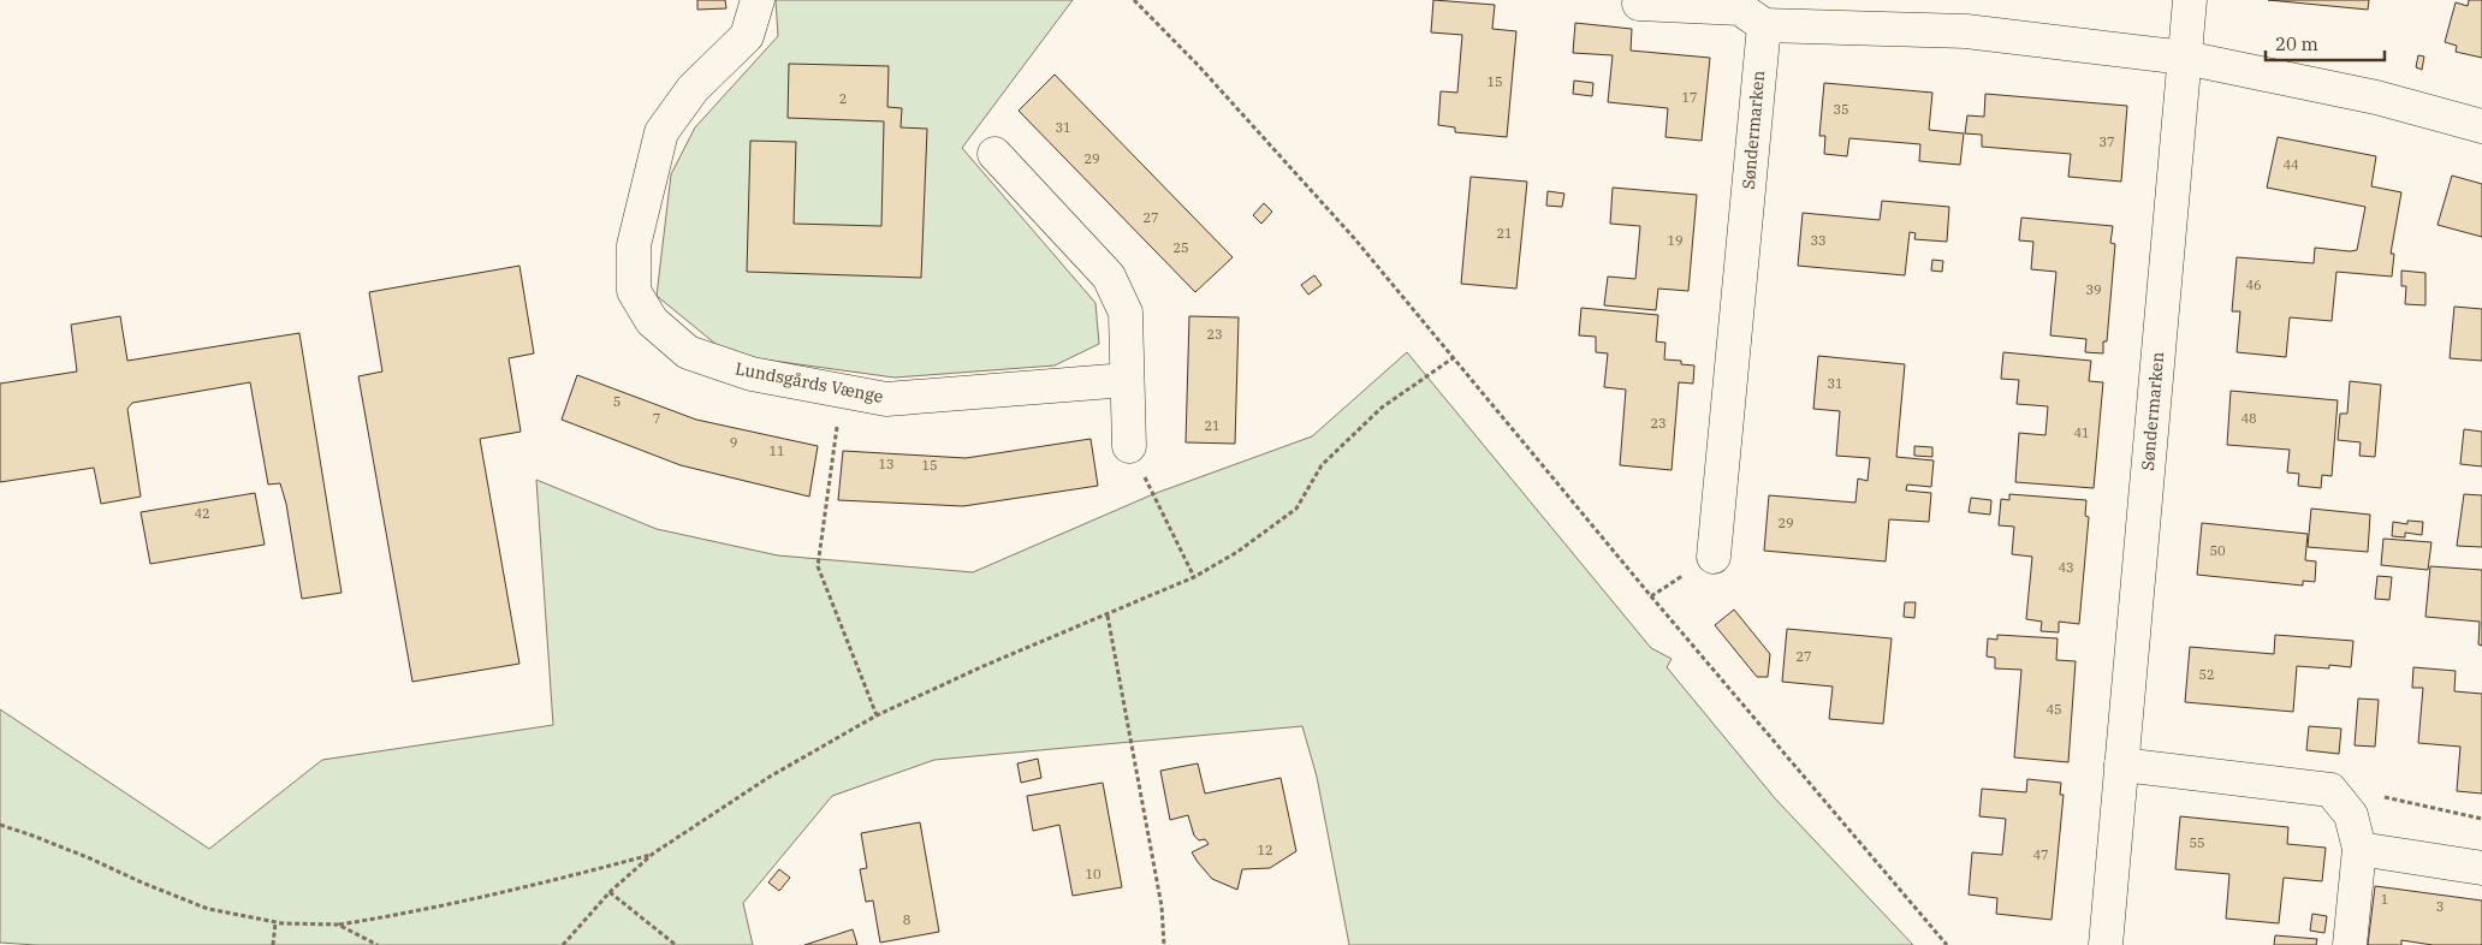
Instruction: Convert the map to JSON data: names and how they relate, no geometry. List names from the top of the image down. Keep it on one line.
{"streets":{"street":["Søndermarken","Lundsgårds Vænge"]},"house_numbers":["15","17","2","35","31","37","29","44","27","21","19","33","25","46","39","23","31","5","7","48","23","21","41","9","11","13","15","42","29","50","43","27","52","45","55","12","47","10","1","3","8"],"scale_bar":"20 m"}
